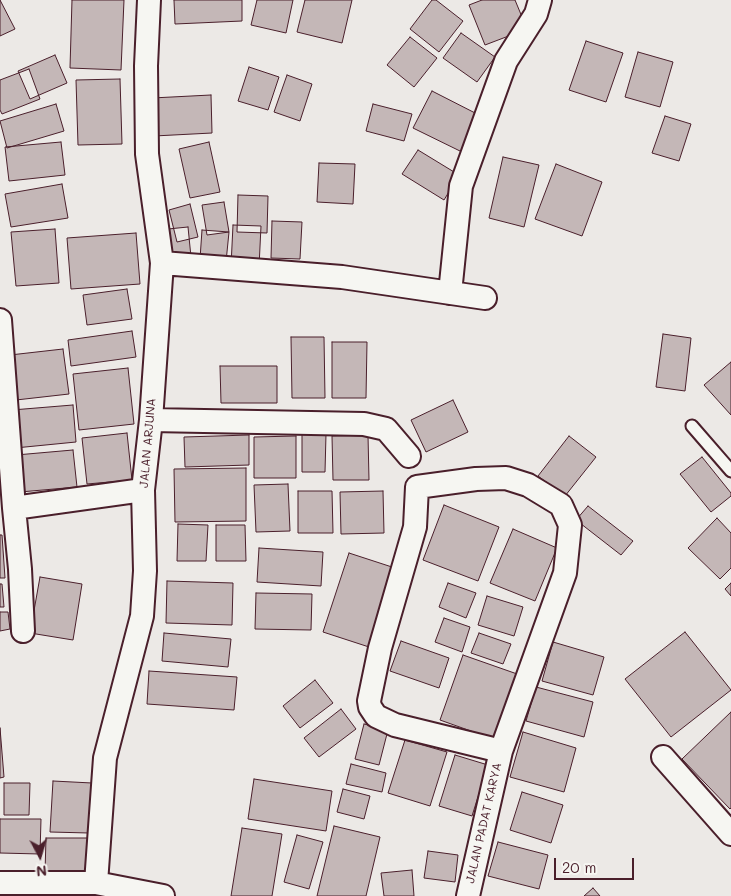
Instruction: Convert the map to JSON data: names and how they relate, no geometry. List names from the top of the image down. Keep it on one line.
{"streets":{"street":["JALAN ARJUNA","JALAN PADAT KARYA"]},"scale_bar":"20 m","north":"bottom"}
